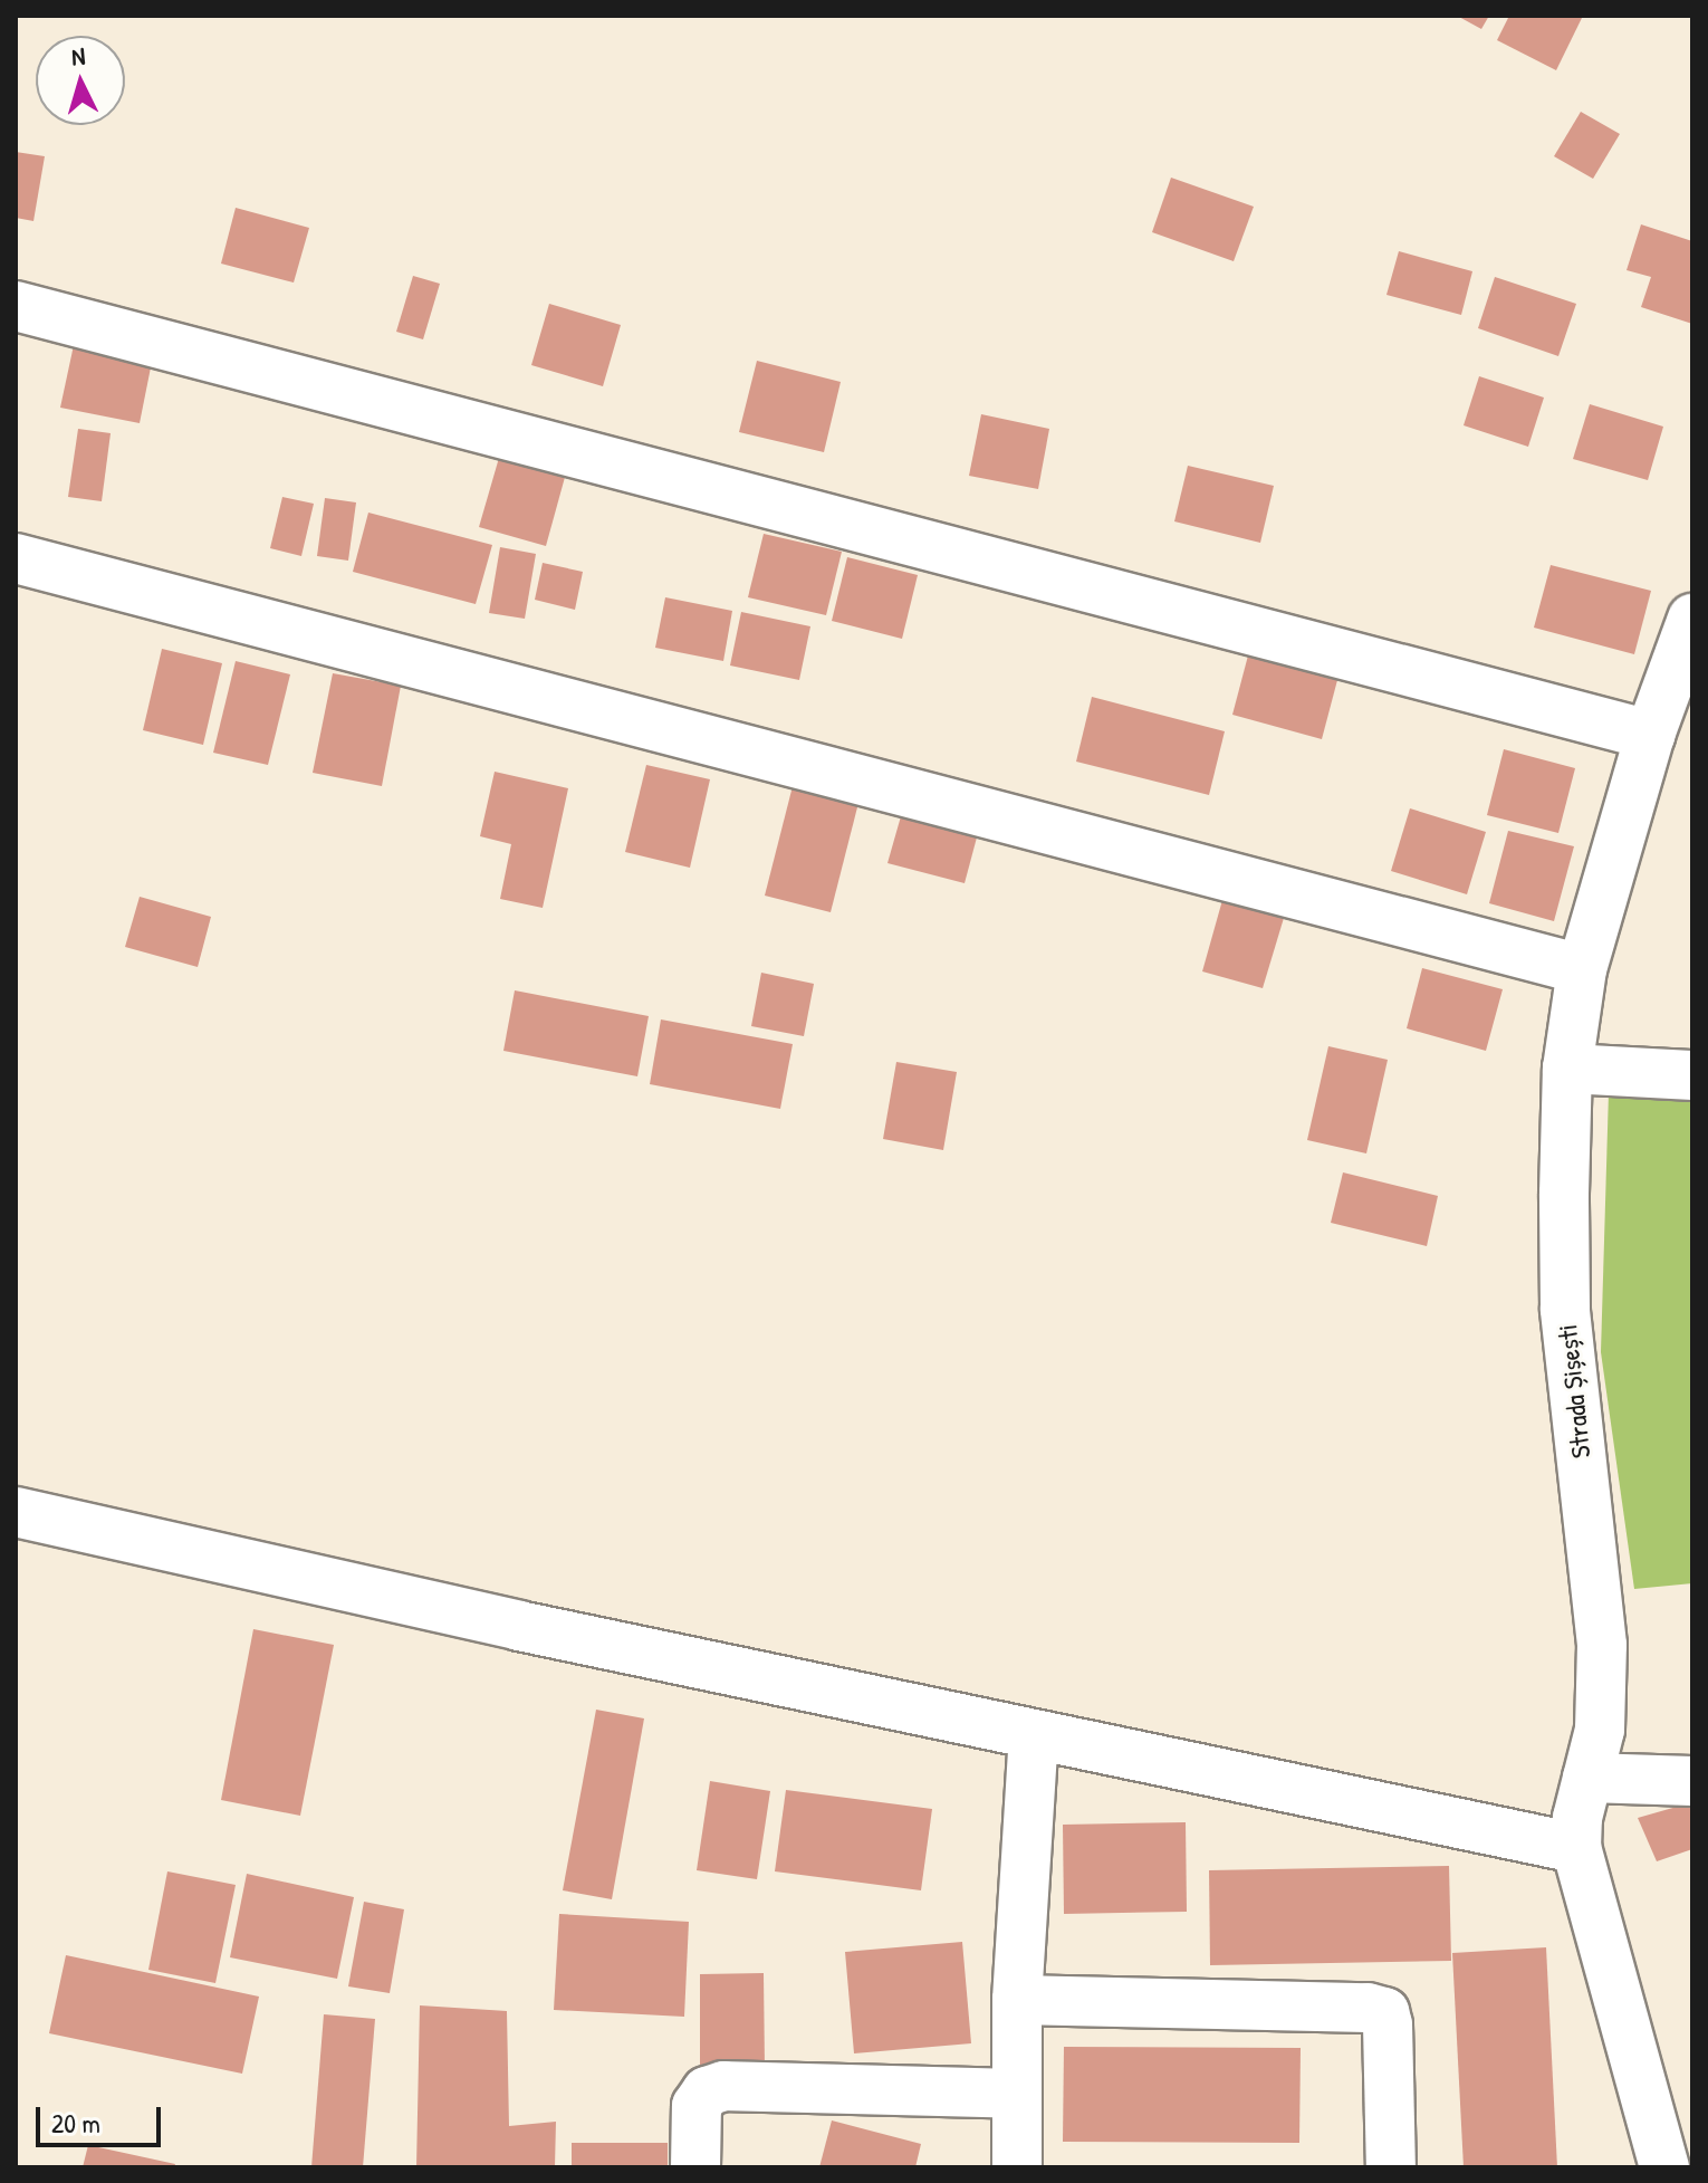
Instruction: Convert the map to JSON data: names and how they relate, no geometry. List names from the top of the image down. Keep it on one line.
{"streets":{"street":["Strada Șișești"]},"scale_bar":"20 m","north":"top"}
